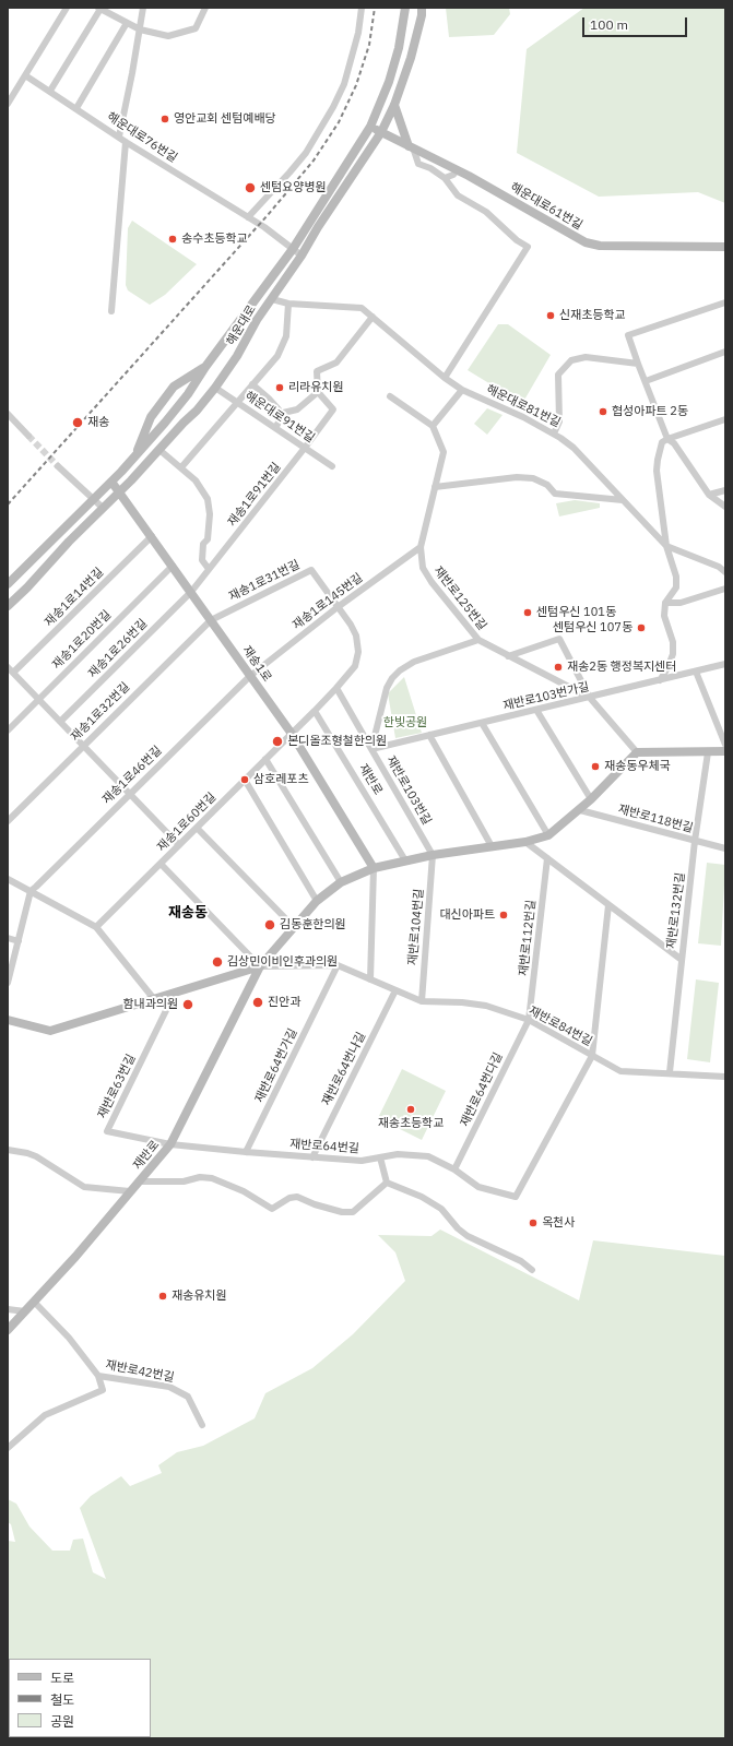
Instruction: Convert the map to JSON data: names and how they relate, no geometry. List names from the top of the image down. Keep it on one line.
{"streets":{"main road":["해운대로61번길","해운대로","재송1로","재반로"],"street":["해운대로76번길","해운대로81번길","해운대로91번길","재송1로91번길","재송1로31번길","재송1로14번길","재반로125번길","재송1로145번길","재송1로20번길","재송1로26번길","재반로103번가길","재송1로32번길","재송1로46번길","재반로103번길","재반로118번길","재송1로60번길","재반로132번길","재반로104번길","재반로112번길","재반로84번길","재반로64번가길","재반로64번나길","재반로63번길","재반로64번다길","재반로64번길","재반로42번길"]},"crossings":[["해운대로76번길","해운대로"],["해운대로61번길","해운대로"],["해운대로","해운대로81번길"],["해운대로","해운대로91번길"],["해운대로","재송1로"],["해운대로91번길","재송1로91번길"],["재송1로91번길","재송1로26번길"],["재송1로91번길","재송1로"],["재송1로31번길","재송1로145번길"],["재송1로31번길","재송1로"],["재송1로31번길","재송1로32번길"],["재송1로31번길","재반로"],["재송1로31번길","재송1로60번길"],["재송1로14번길","재송1로"],["재반로125번길","재송1로145번길"],["재반로125번길","재반로103번가길"],["재반로125번길","재반로"],["재반로125번길","재반로103번길"],["재송1로145번길","재송1로"],["재송1로145번길","재송1로46번길"],["재송1로20번길","재송1로"],["재송1로26번길","재송1로"],["재송1로","재송1로32번길"],["재송1로","재송1로46번길"],["재송1로","재반로"],["재송1로","재송1로60번길"],["재반로103번가길","재반로103번길"],["재반로","재반로103번길"],["재반로","재반로118번길"],["재반로","재반로104번길"],["재반로","재반로84번길"],["재반로","재반로63번길"],["재반로","재반로64번길"],["재반로","재반로42번길"],["재반로103번길","재반로104번길"],["재반로118번길","재반로132번길"],["재반로132번길","재반로84번길"],["재반로104번길","재반로84번길"],["재반로112번길","재반로84번길"],["재반로112번길","재반로64번다길"],["재반로84번길","재반로64번가길"],["재반로84번길","재반로64번나길"],["재반로84번길","재반로64번다길"],["재반로84번길","재반로64번길"],["재반로64번가길","재반로64번길"],["재반로64번나길","재반로64번길"],["재반로63번길","재반로64번길"],["재반로64번다길","재반로64번길"]],"districts":["재송동"],"parks":["한빛공원"],"places":["영안교회 센텀예배당","센텀요양병원","송수초등학교","신재초등학교","리라유치원","협성아파트 2동","재송","센텀우신 101동","센텀우신 107동","재송2동 행정복지센터","본디올조형철한의원","재송동우체국","삼호레포츠","대신아파트","김동훈한의원","김상민이비인후과의원","진안과","함내과의원","재송초등학교","옥천사","재송유치원"],"legend":["도로","철도","공원"],"scale_bar":"100 m"}
